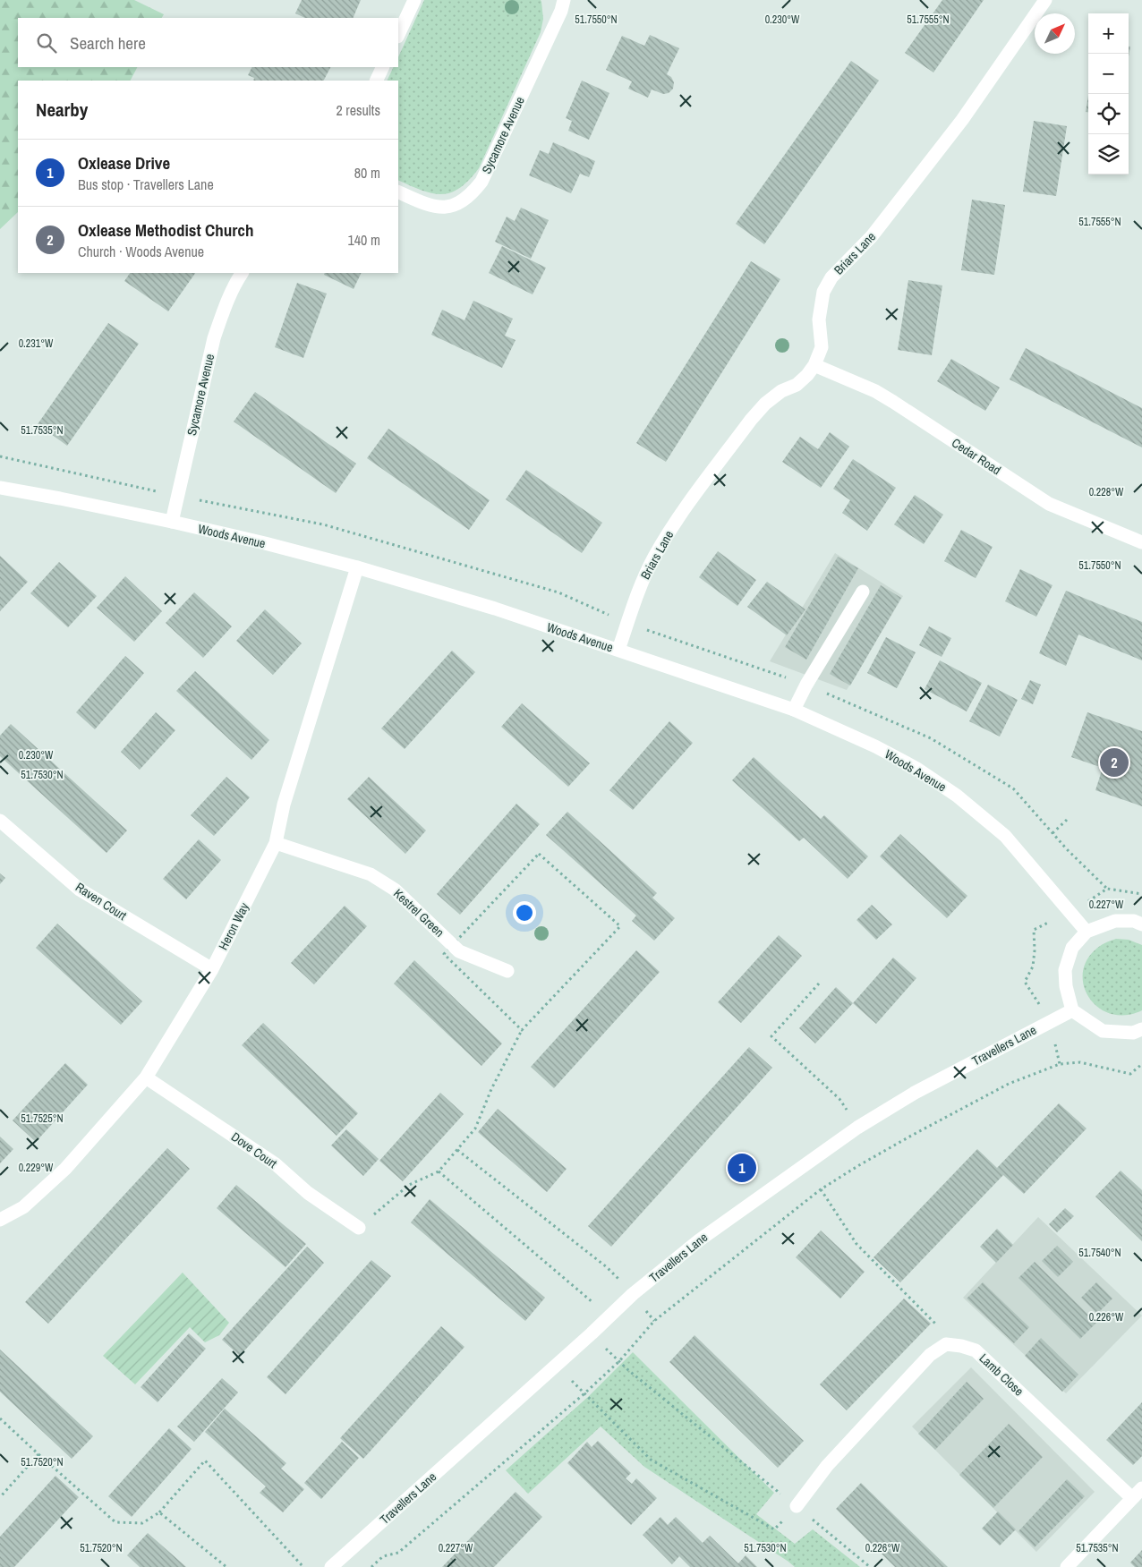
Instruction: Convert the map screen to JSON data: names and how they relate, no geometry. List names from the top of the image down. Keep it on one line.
{"streets":{"street":["Sycamore Avenue","Briars Lane","Cedar Road","Woods Avenue","Raven Court","Kestrel Green","Heron Way","Travellers Lane","Dove Court","Lamb Close"]},"crossings":[["Sycamore Avenue","Woods Avenue"],["Briars Lane","Cedar Road"],["Briars Lane","Woods Avenue"],["Woods Avenue","Heron Way"],["Raven Court","Heron Way"],["Kestrel Green","Heron Way"],["Heron Way","Dove Court"]],"north":"top right","page":{"map_buttons":["+","−"],"search":"Search here","heading":["Nearby","2 results"],"list":[{"mark":"1","name":"Oxlease Drive","note":"Bus stop · Travellers Lane","value":"80 m"},{"mark":"2","name":"Oxlease Methodist Church","note":"Church · Woods Avenue","value":"140 m"}],"pins":["2","1"]},"coordinates":["0.230°W","51.7550°N","51.7555°N","0.231°W","51.7535°N","0.228°W","51.7530°N","0.227°W","51.7525°N","0.229°W","51.7540°N","0.226°W","51.7520°N"]}
